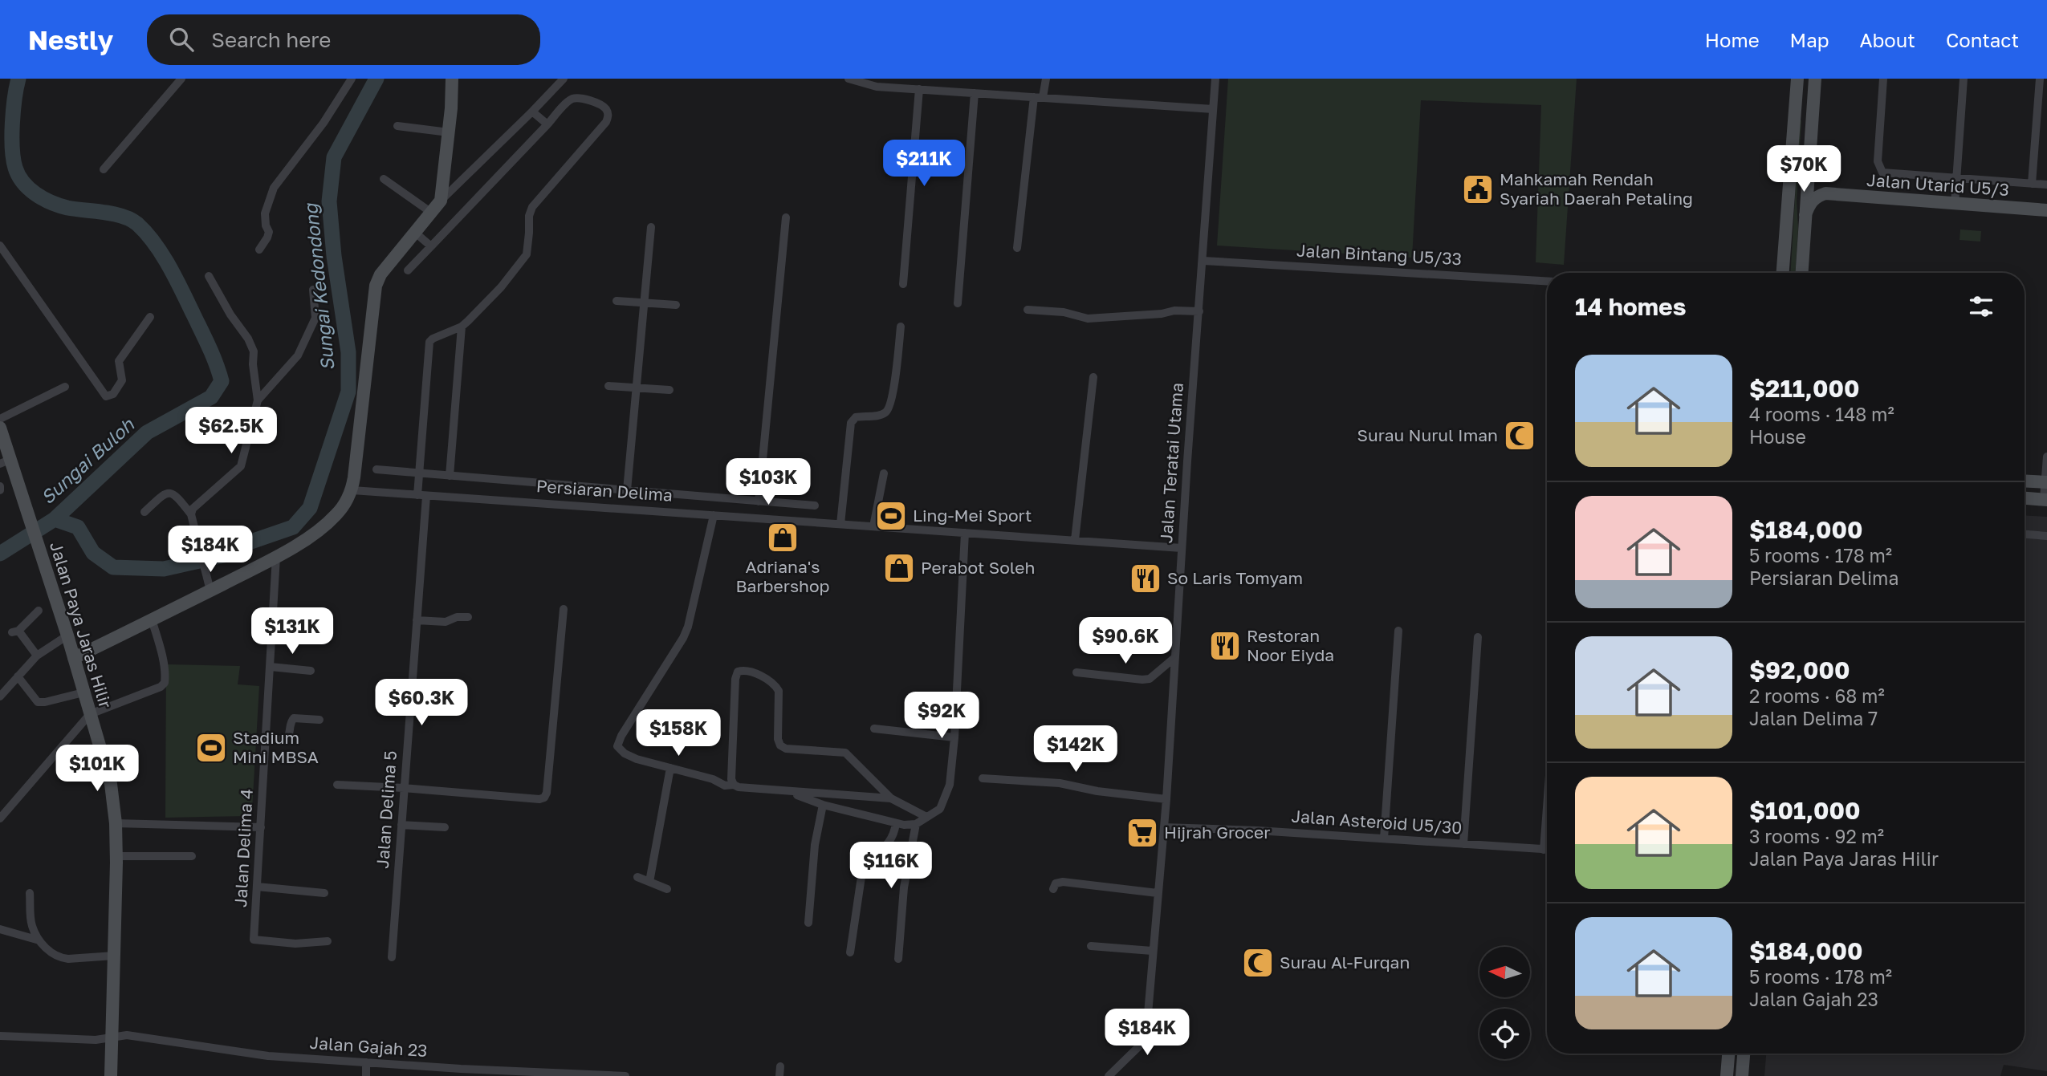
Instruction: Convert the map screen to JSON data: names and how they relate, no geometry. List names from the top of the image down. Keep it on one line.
{"streets":{"street":["Jalan Utarid U5/3","Jalan Bintang U5/33","Jalan Teratai Utama","Persiaran Delima","Jalan Paya Jaras Hilir","Jalan Delima 5","Jalan Asteroid U5/30","Jalan Delima 4","Jalan Gajah 23"]},"crossings":[["Jalan Bintang U5/33","Jalan Teratai Utama"],["Jalan Teratai Utama","Persiaran Delima"],["Jalan Teratai Utama","Jalan Asteroid U5/30"],["Persiaran Delima","Jalan Delima 5"],["Jalan Paya Jaras Hilir","Jalan Gajah 23"]],"water":["Sungai Kedondong","Sungai Buloh"],"places":{"public building":["Mahkamah Rendah Syariah Daerah Petaling"],"mosque":["Surau Nurul Iman","Surau Al-Furqan"],"sports":["Ling-Mei Sport","Stadium Mini MBSA"],"shop":["Adriana's Barbershop","Perabot Soleh"],"restaurant":["So Laris Tomyam","Restoran Noor Eiyda"],"supermarket":["Hijrah Grocer"]},"north":"left","page":{"header":"Nestly","search":"Search here","nav":["Home","Map","About","Contact"],"price":["$211K","$70K","$62.5K","$103K","$184K","$131K","$90.6K","$60.3K","$92K","$158K","$142K","$101K","$116K","$184K"],"heading":"14 homes","list":[{"name":"$211,000","note":"4 rooms · 148 m² · House"},{"name":"$184,000","note":"5 rooms · 178 m² · Persiaran Delima"},{"name":"$92,000","note":"2 rooms · 68 m² · Jalan Delima 7"},{"name":"$101,000","note":"3 rooms · 92 m² · Jalan Paya Jaras Hilir"},{"name":"$184,000","note":"5 rooms · 178 m² · Jalan Gajah 23"}]}}
